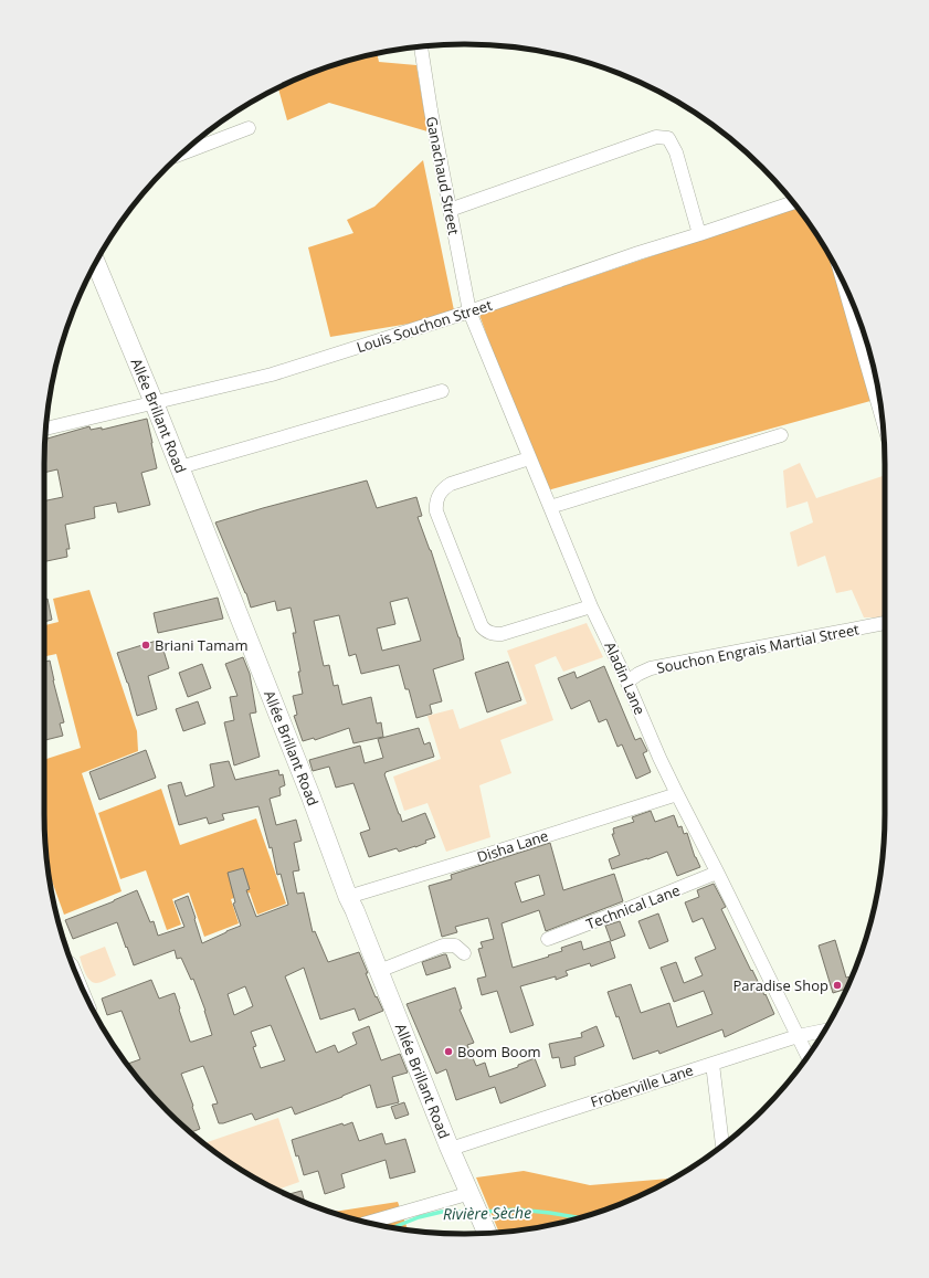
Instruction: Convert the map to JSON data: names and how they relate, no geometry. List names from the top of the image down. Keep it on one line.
{"streets":{"main road":["Allée Brillant Road"],"street":["Ganachaud Street","Louis Souchon Street","Souchon Engrais Martial Street","Aladin Lane","Disha Lane","Technical Lane","Froberville Lane"]},"crossings":[["Ganachaud Street","Louis Souchon Street"],["Ganachaud Street","Aladin Lane"],["Louis Souchon Street","Allée Brillant Road"],["Louis Souchon Street","Aladin Lane"],["Allée Brillant Road","Disha Lane"],["Allée Brillant Road","Froberville Lane"],["Souchon Engrais Martial Street","Aladin Lane"],["Aladin Lane","Disha Lane"],["Aladin Lane","Technical Lane"],["Aladin Lane","Froberville Lane"]],"water":["Rivière Sèche"],"places":["Briani Tamam","Paradise Shop","Boom Boom"]}
